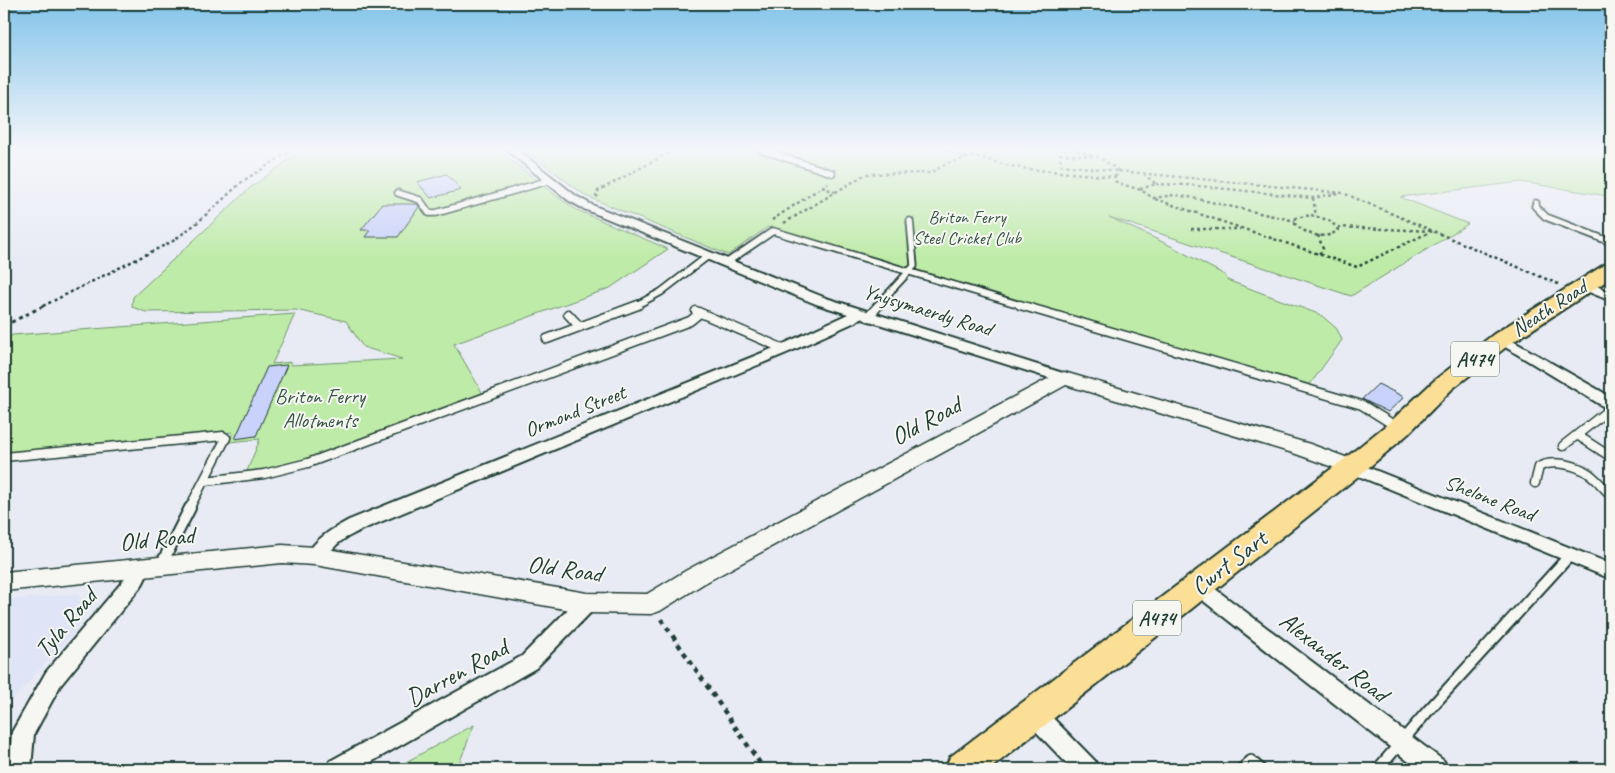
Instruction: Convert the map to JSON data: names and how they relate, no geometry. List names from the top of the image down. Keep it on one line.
{"streets":{"main road":["Neath Road","A474","Cwrt Sart"],"street":["Ynysymaerdy Road","Ormond Street","Old Road","Shelone Road","Tyla Road","Alexander Road","Darren Road"]},"crossings":[["Neath Road","Ynysymaerdy Road"],["Neath Road","Shelone Road"],["Neath Road","Cwrt Sart"],["Ynysymaerdy Road","Ormond Street"],["Ynysymaerdy Road","Old Road"],["Ynysymaerdy Road","Shelone Road"],["Ynysymaerdy Road","Cwrt Sart"],["Ormond Street","Old Road"],["Old Road","Tyla Road"],["Old Road","Darren Road"],["Shelone Road","Cwrt Sart"],["Cwrt Sart","Alexander Road"]],"parks":["Briton Ferry Steel Cricket Club","Briton Ferry Allotments"]}
